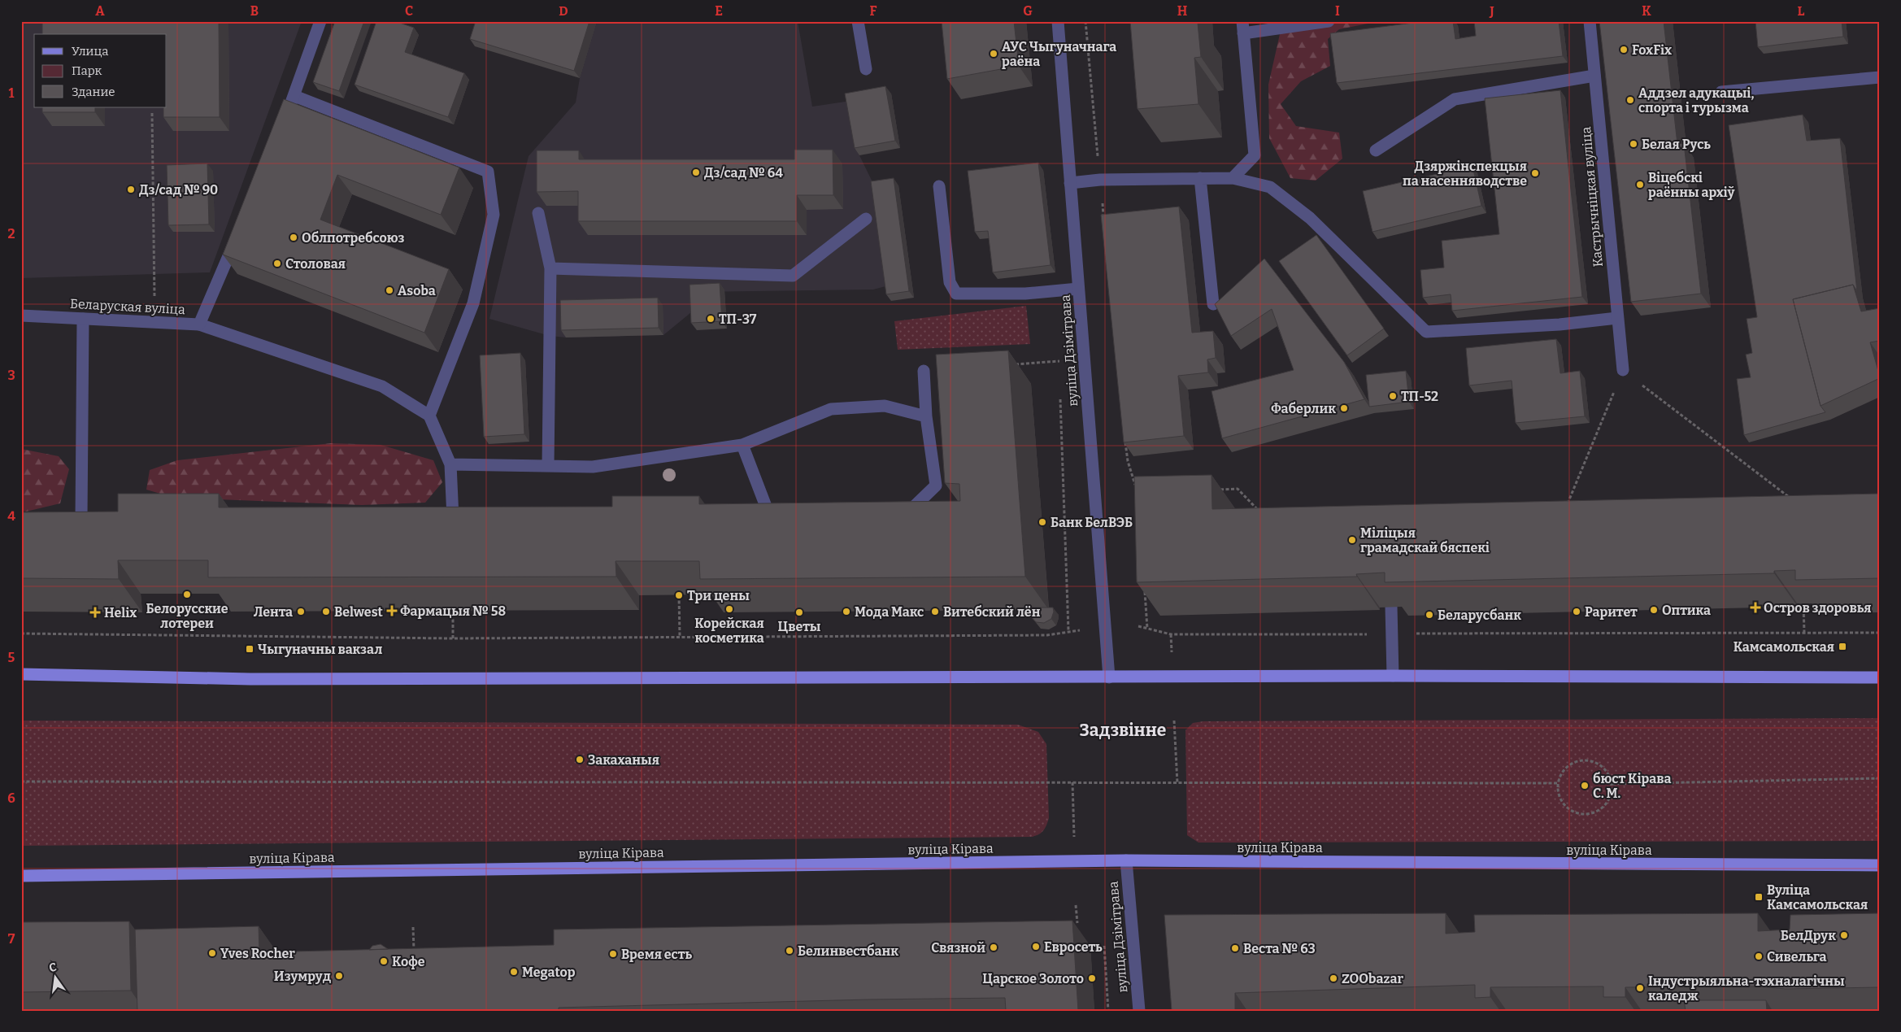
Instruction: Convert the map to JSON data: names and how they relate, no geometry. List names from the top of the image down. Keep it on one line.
{"streets":{"main road":["вуліца Кірава"],"street":["Кастрычніцкая вуліца","Беларуская вуліца","вуліца Дзімітрава"]},"crossings":[["вуліца Дзімітрава","вуліца Кірава"]],"districts":["Задзвінне"],"places":{"other":["FoxFix","АУС Чыгуначнага раёна","Аддзел адукацыі, спорта і турызма","Белая Русь","Дз/сад № 64","Дзяржінспекцыя па насенняводстве","Віцебскі раённы архіў","Дз/сад № 90","Облпотребсоюз","Столовая","Asoba","ТП-37","ТП-52","Фаберлик","Банк БелВЭБ","Міліцыя грамадскай бяспекі","Белорусские лотереи","Три цены","Корейская косметика","Оптика","Лента","Belwest","Мода Макс","Витебский лён","Раритет","Цветы","Беларусбанк","Закаханыя","бюст Кірава С. М.","БелДрук","Евросеть","Связной","Веста № 63","Белинвестбанк","Yves Rocher","Время есть","Сивельга","Кофе","Megatop","Изумруд","Царское Золото","ZOObazar","Індустрыяльна-тэхналагічны каледж"],"health":["Остров здоровья","Фармацыя № 58","Helix"],"transit":["Камсамольская","Чыгуначны вакзал","Вуліца Камсамольская"]},"legend":["Улица","Парк","Здание"],"north":"top","grid":{"columns":["A","B","C","D","E","F","G","H","I","J","K","L"],"rows":["1","2","3","4","5","6","7"]}}
